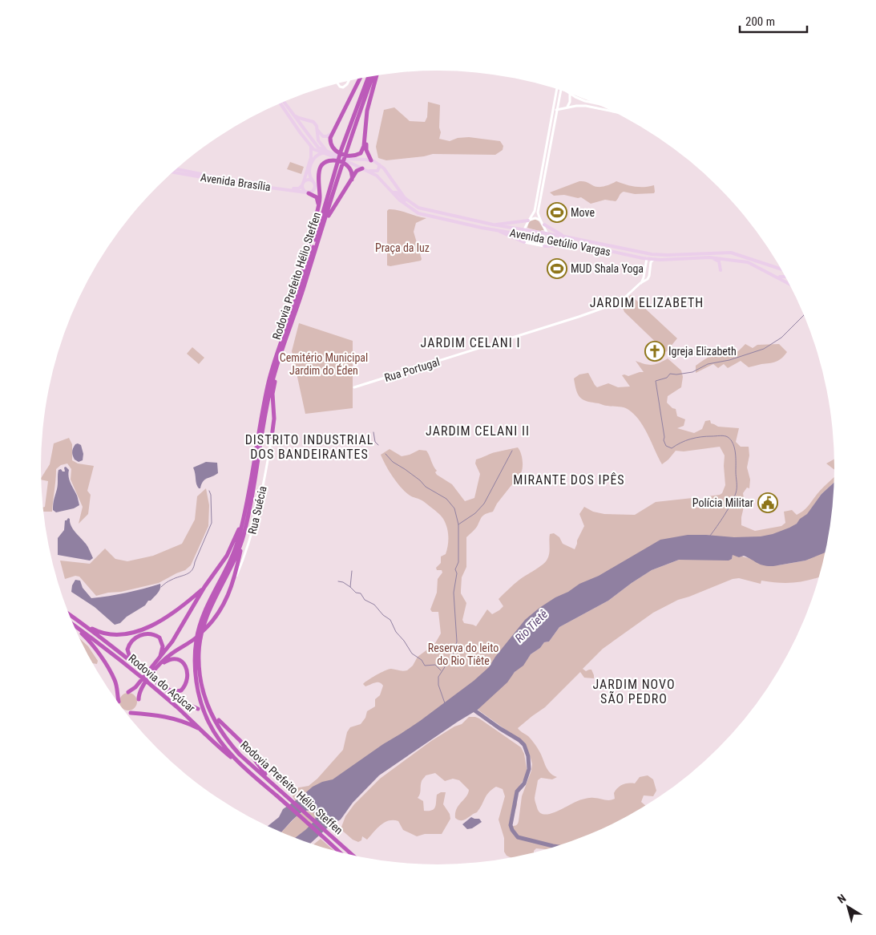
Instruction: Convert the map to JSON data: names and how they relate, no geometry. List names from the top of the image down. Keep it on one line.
{"streets":{"highway":["Rodovia Prefeito Hélio Steffen","Rodovia do Açúcar"],"main road":["Avenida Brasília","Avenida Getúlio Vargas"],"street":["Rua Portugal","Rua Suécia"]},"crossings":[["Avenida Getúlio Vargas","Rua Portugal"],["Rodovia Prefeito Hélio Steffen","Rodovia do Açúcar"]],"districts":["JARDIM ELIZABETH","JARDIM CELANI I","JARDIM CELANI II","DISTRITO INDUSTRIAL DOS BANDEIRANTES","MIRANTE DOS IPÊS","JARDIM NOVO SÃO PEDRO"],"water":["Rio Tietê"],"parks":["Praça da luz","Cemitério Municipal Jardim do Éden","Reserva do leito do Rio Tiête"],"places":{"sports":["Move","MUD Shala Yoga"],"church":["Igreja Elizabeth"],"public building":["Polícia Militar"]},"scale_bar":"200 m","north":"top left"}
